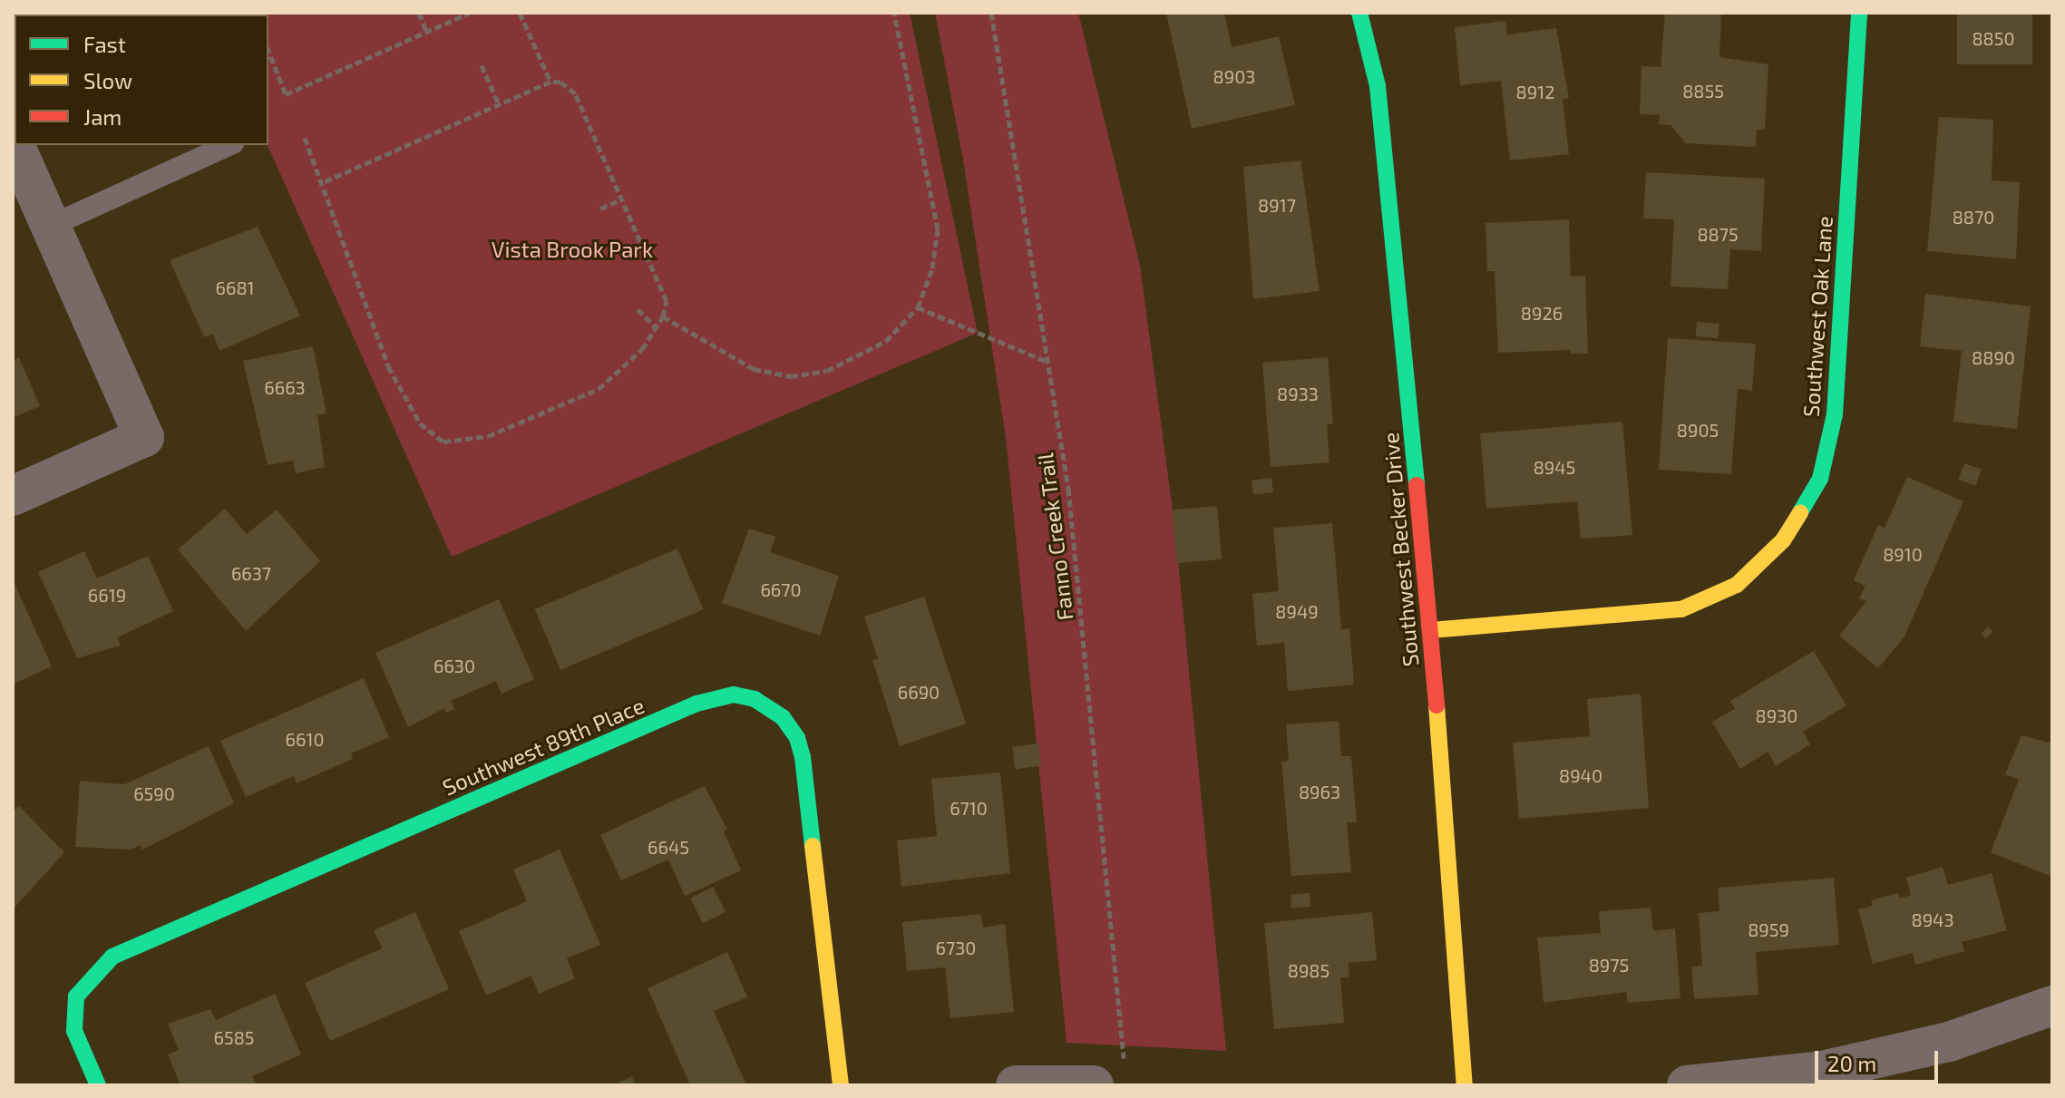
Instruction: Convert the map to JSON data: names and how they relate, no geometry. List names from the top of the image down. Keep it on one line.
{"streets":{"street":["Southwest Oak Lane","Southwest Becker Drive","Southwest 89th Place"],"path":["Fanno Creek Trail"]},"crossings":[["Southwest Oak Lane","Southwest Becker Drive"]],"parks":["Vista Brook Park"],"house_numbers":["8850","8903","8855","8912","8917","8870","8875","6681","8926","8890","6663","8933","8905","8945","8910","6637","6670","6619","8949","6630","6690","8930","6610","8940","8963","6590","6710","6645","8943","8959","6730","8975","8985","6585"],"legend":["Fast","Slow","Jam"],"scale_bar":"20 m"}
